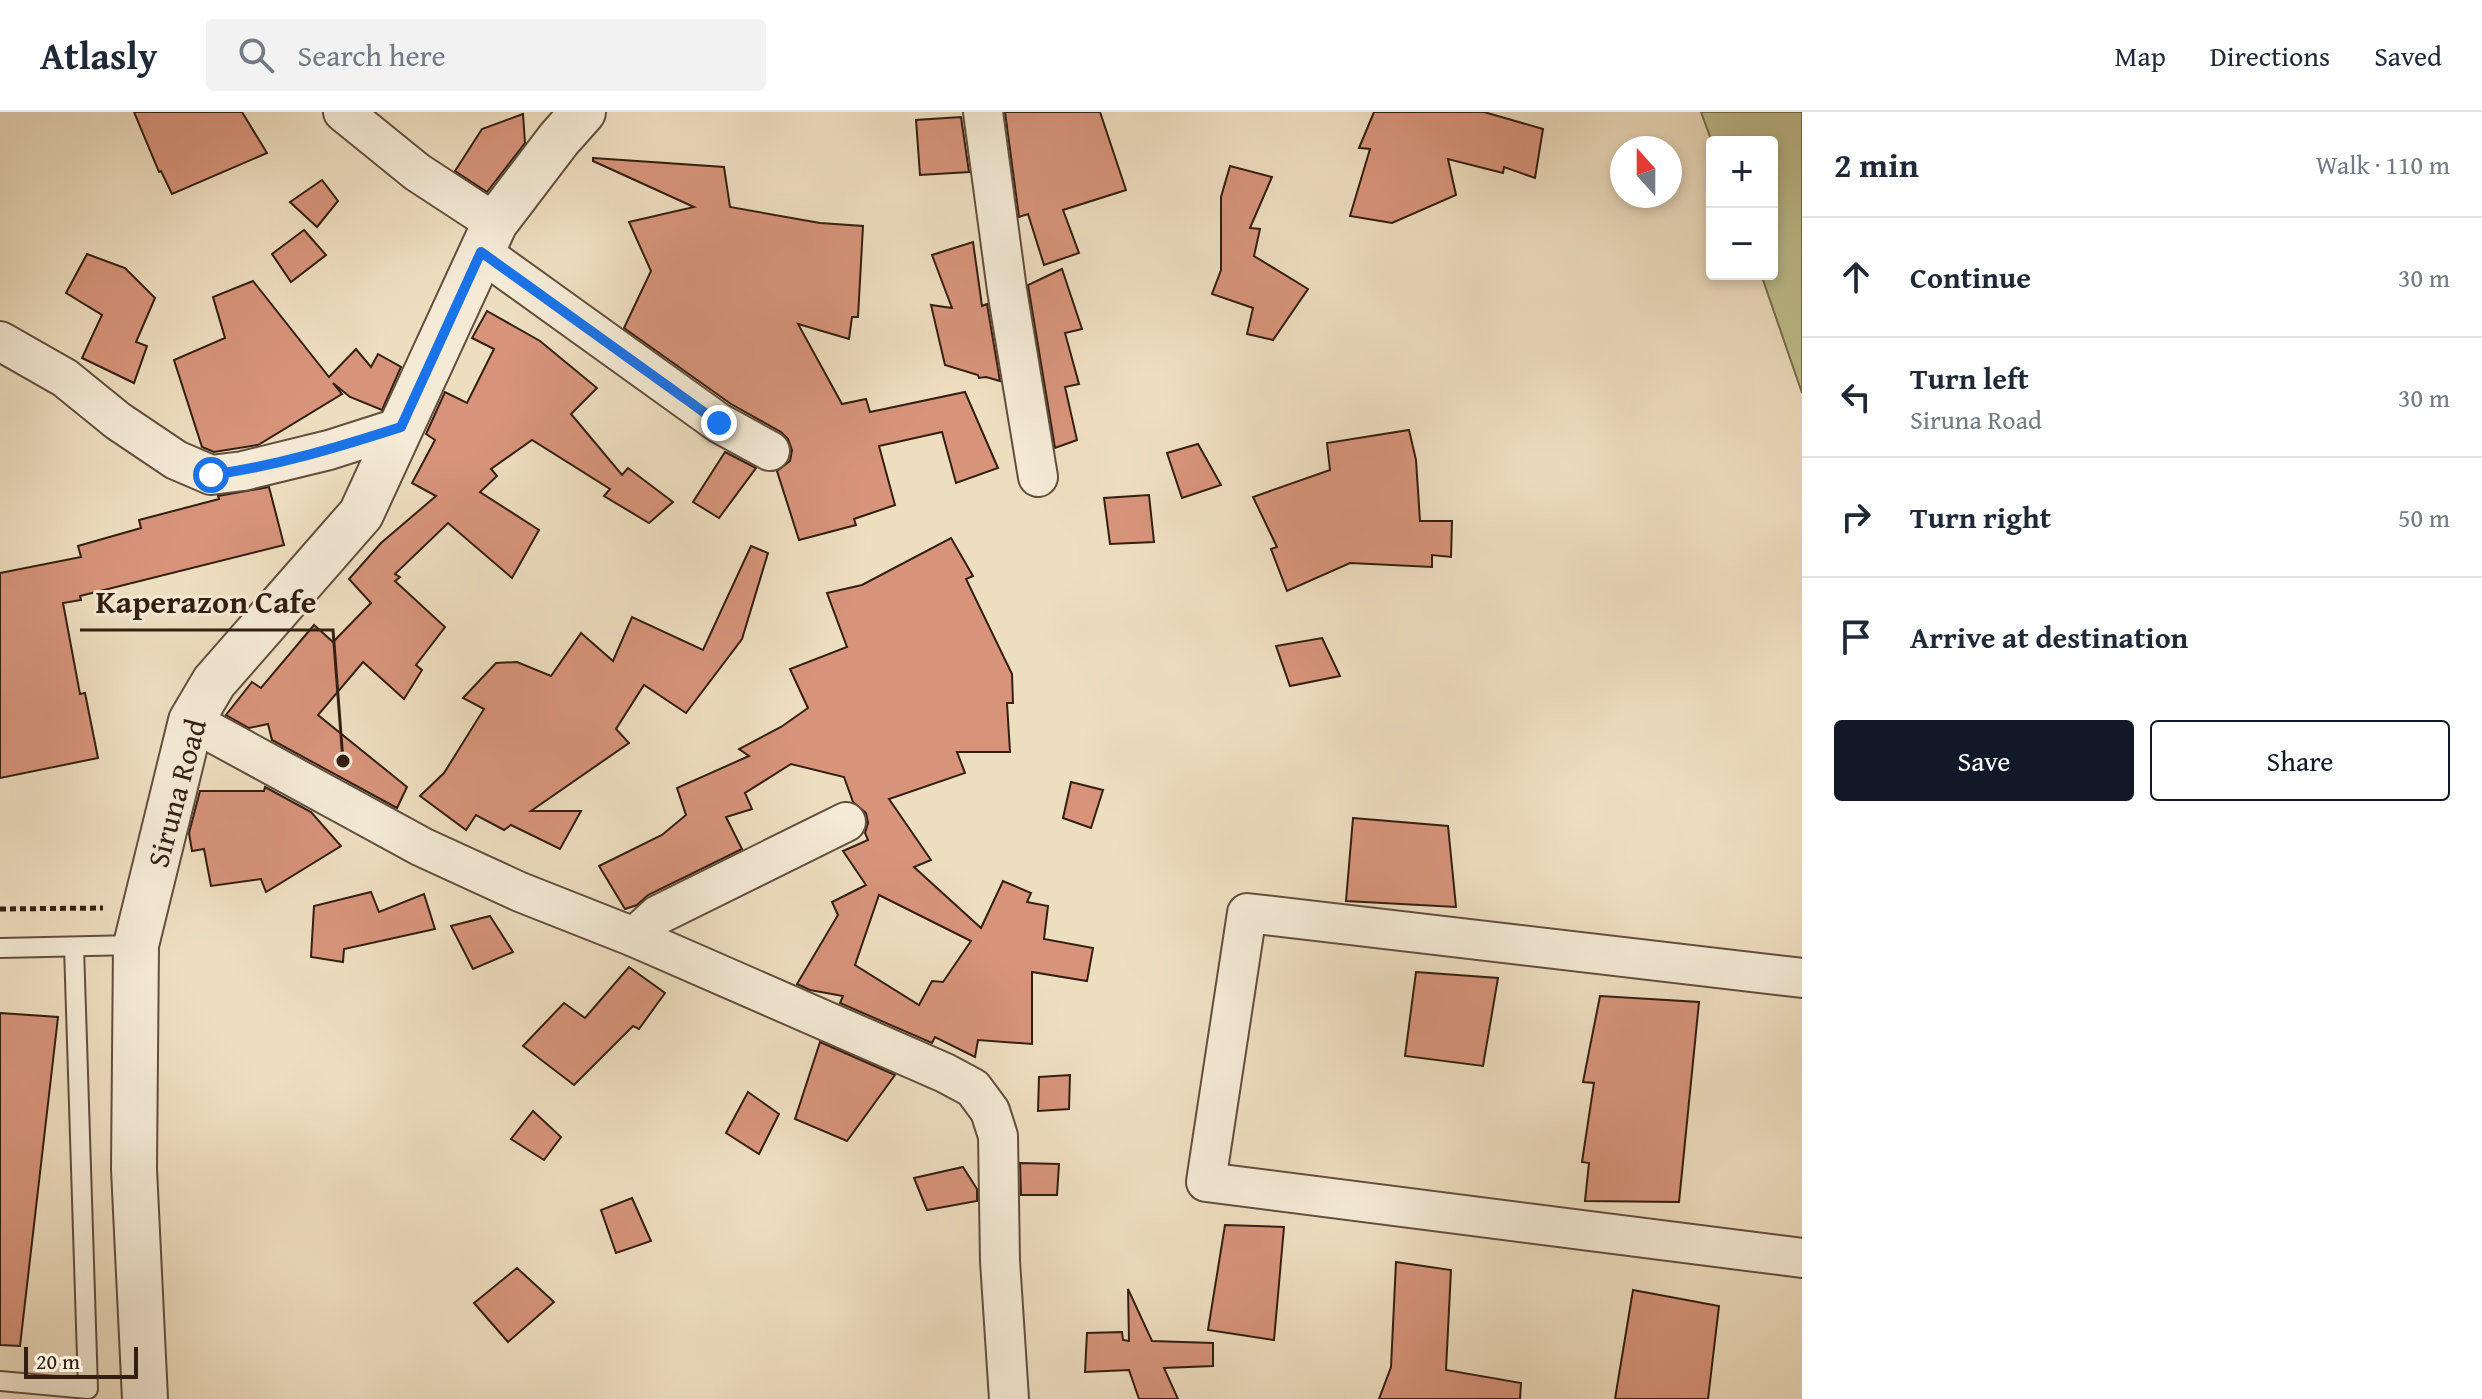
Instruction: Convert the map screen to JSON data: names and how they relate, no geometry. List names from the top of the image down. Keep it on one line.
{"streets":{"street":["Siruna Road"]},"places":["Kaperazon Cafe"],"scale_bar":"20 m","north":"top","page":{"header":"Atlasly","search":"Search here","nav":["Map","Directions","Saved"],"heading":["2 min","Walk · 110 m"],"map_buttons":["+","−"],"list":[["Continue","30 m"],["Turn left","Siruna Road","30 m"],["Turn right","50 m"],"Arrive at destination"],"buttons":["Save","Share"],"scale":"20 m"}}
